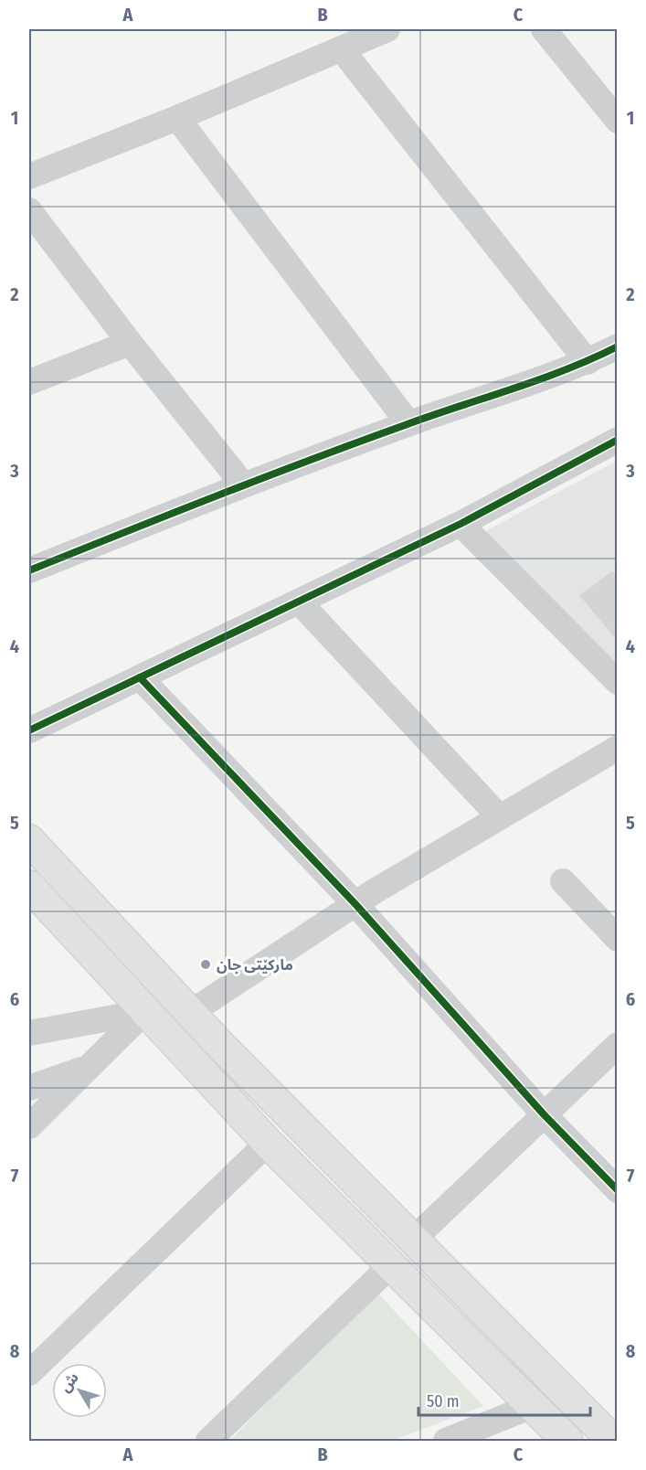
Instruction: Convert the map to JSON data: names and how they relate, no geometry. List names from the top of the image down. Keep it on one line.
{"places":["مارکێتی جان"],"scale_bar":"50 m","north":"top left","grid":{"columns":["A","B","C"],"rows":["1","2","3","4","5","6","7","8"]}}
